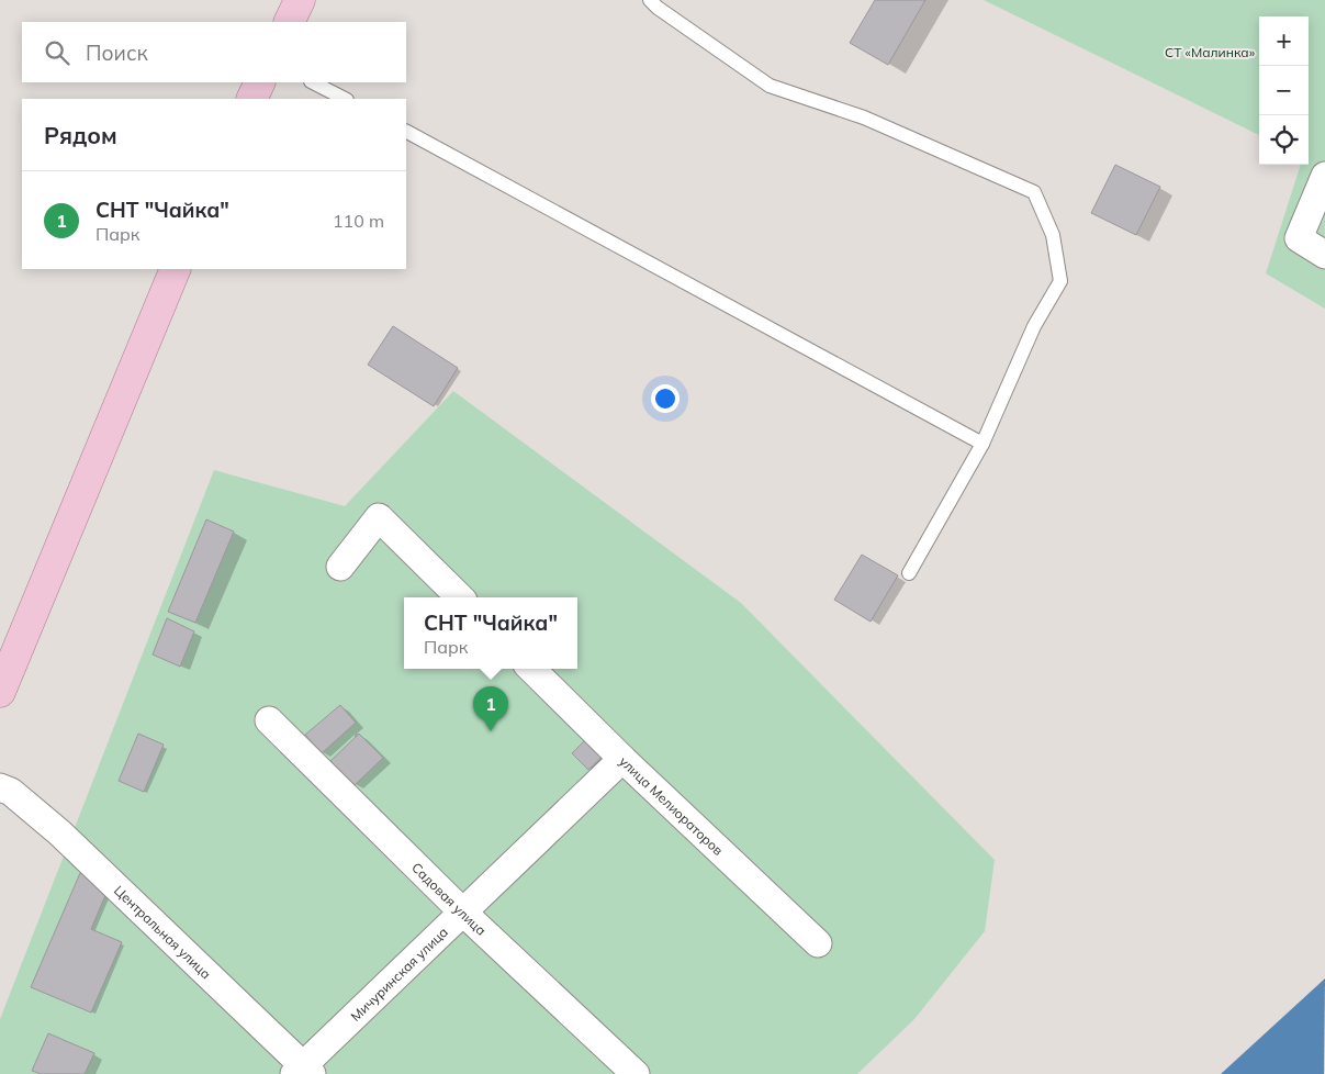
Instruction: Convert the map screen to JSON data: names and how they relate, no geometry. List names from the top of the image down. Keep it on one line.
{"streets":{"street":["улица Мелиораторов","Садовая улица","Центральная улица","Мичуринская улица"]},"crossings":[["улица Мелиораторов","Мичуринская улица"],["Садовая улица","Мичуринская улица"],["Центральная улица","Мичуринская улица"]],"parks":["CТ «Малинка»"],"page":{"map_buttons":["+","−"],"search":"Поиск","heading":"Рядом","list":[{"mark":"1","name":"СНТ \"Чайка\"","note":"Парк","value":"110 m"}],"popup":["СНТ \"Чайка\"","Парк"],"pins":"1"}}
